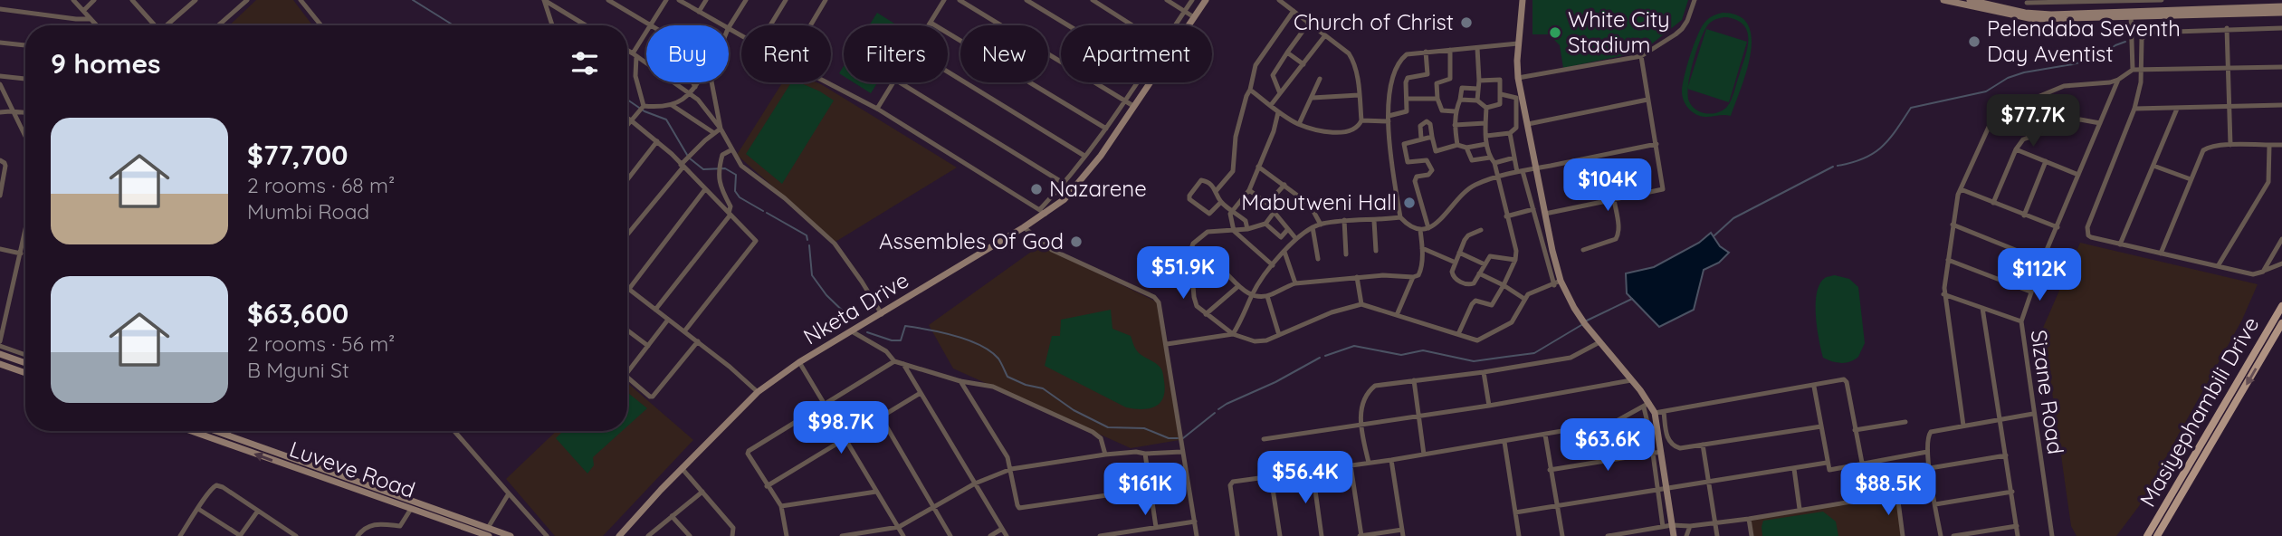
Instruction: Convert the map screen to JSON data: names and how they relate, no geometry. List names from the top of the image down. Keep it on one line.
{"streets":{"main road":["Masiyephambili Drive"],"street":["Nketa Drive","Sizane Road","Luveve Road"]},"places":["Church of Christ","White City Stadium","Pelendaba Seventh Day Aventist","Nazarene","Mabutweni Hall","Assembles Of God"],"page":{"chip":["Buy","Rent","Filters","New","Apartment"],"heading":"9 homes","price":["$77.7K","$104K","$51.9K","$112K","$98.7K","$63.6K","$56.4K","$161K","$88.5K"],"list":[{"name":"$77,700","note":"2 rooms · 68 m² · Mumbi Road"},{"name":"$63,600","note":"2 rooms · 56 m² · B Mguni St"}]}}
